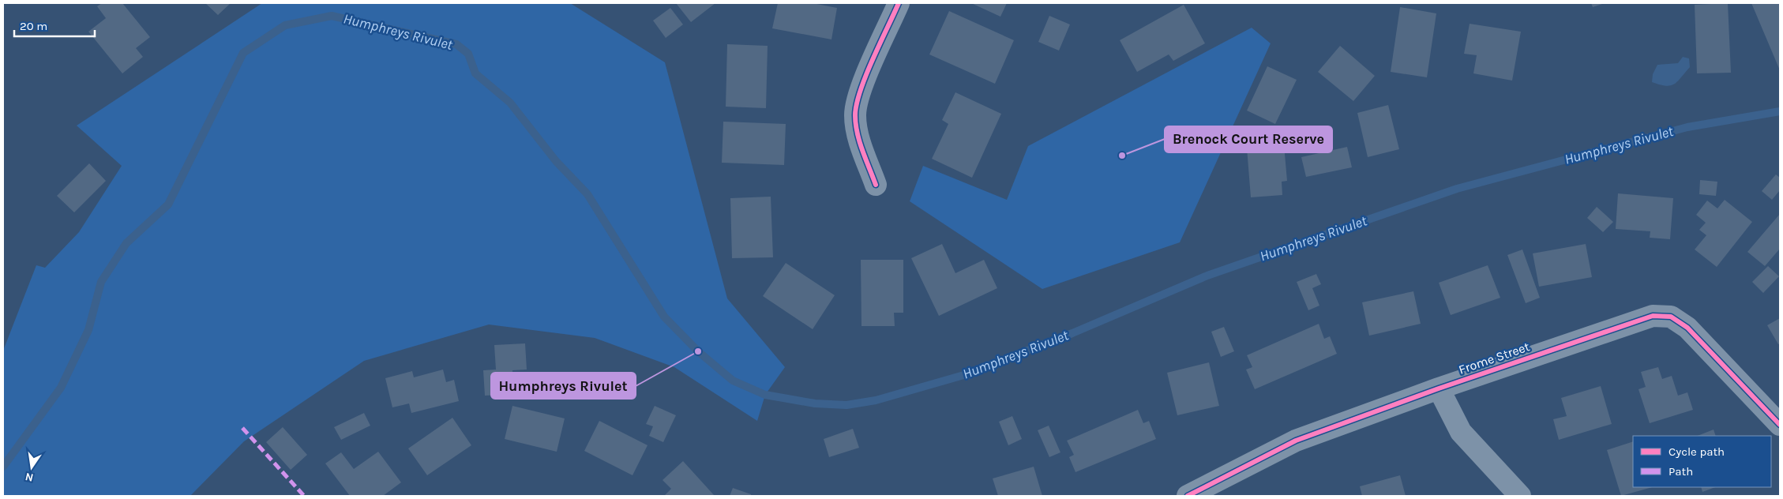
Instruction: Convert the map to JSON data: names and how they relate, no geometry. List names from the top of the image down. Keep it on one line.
{"streets":{"street":["Frome Street"]},"water":["Humphreys Rivulet"],"places":["Brenock Court Reserve","Humphreys Rivulet"],"legend":["Cycle path","Path"],"scale_bar":"20 m","north":"bottom"}
